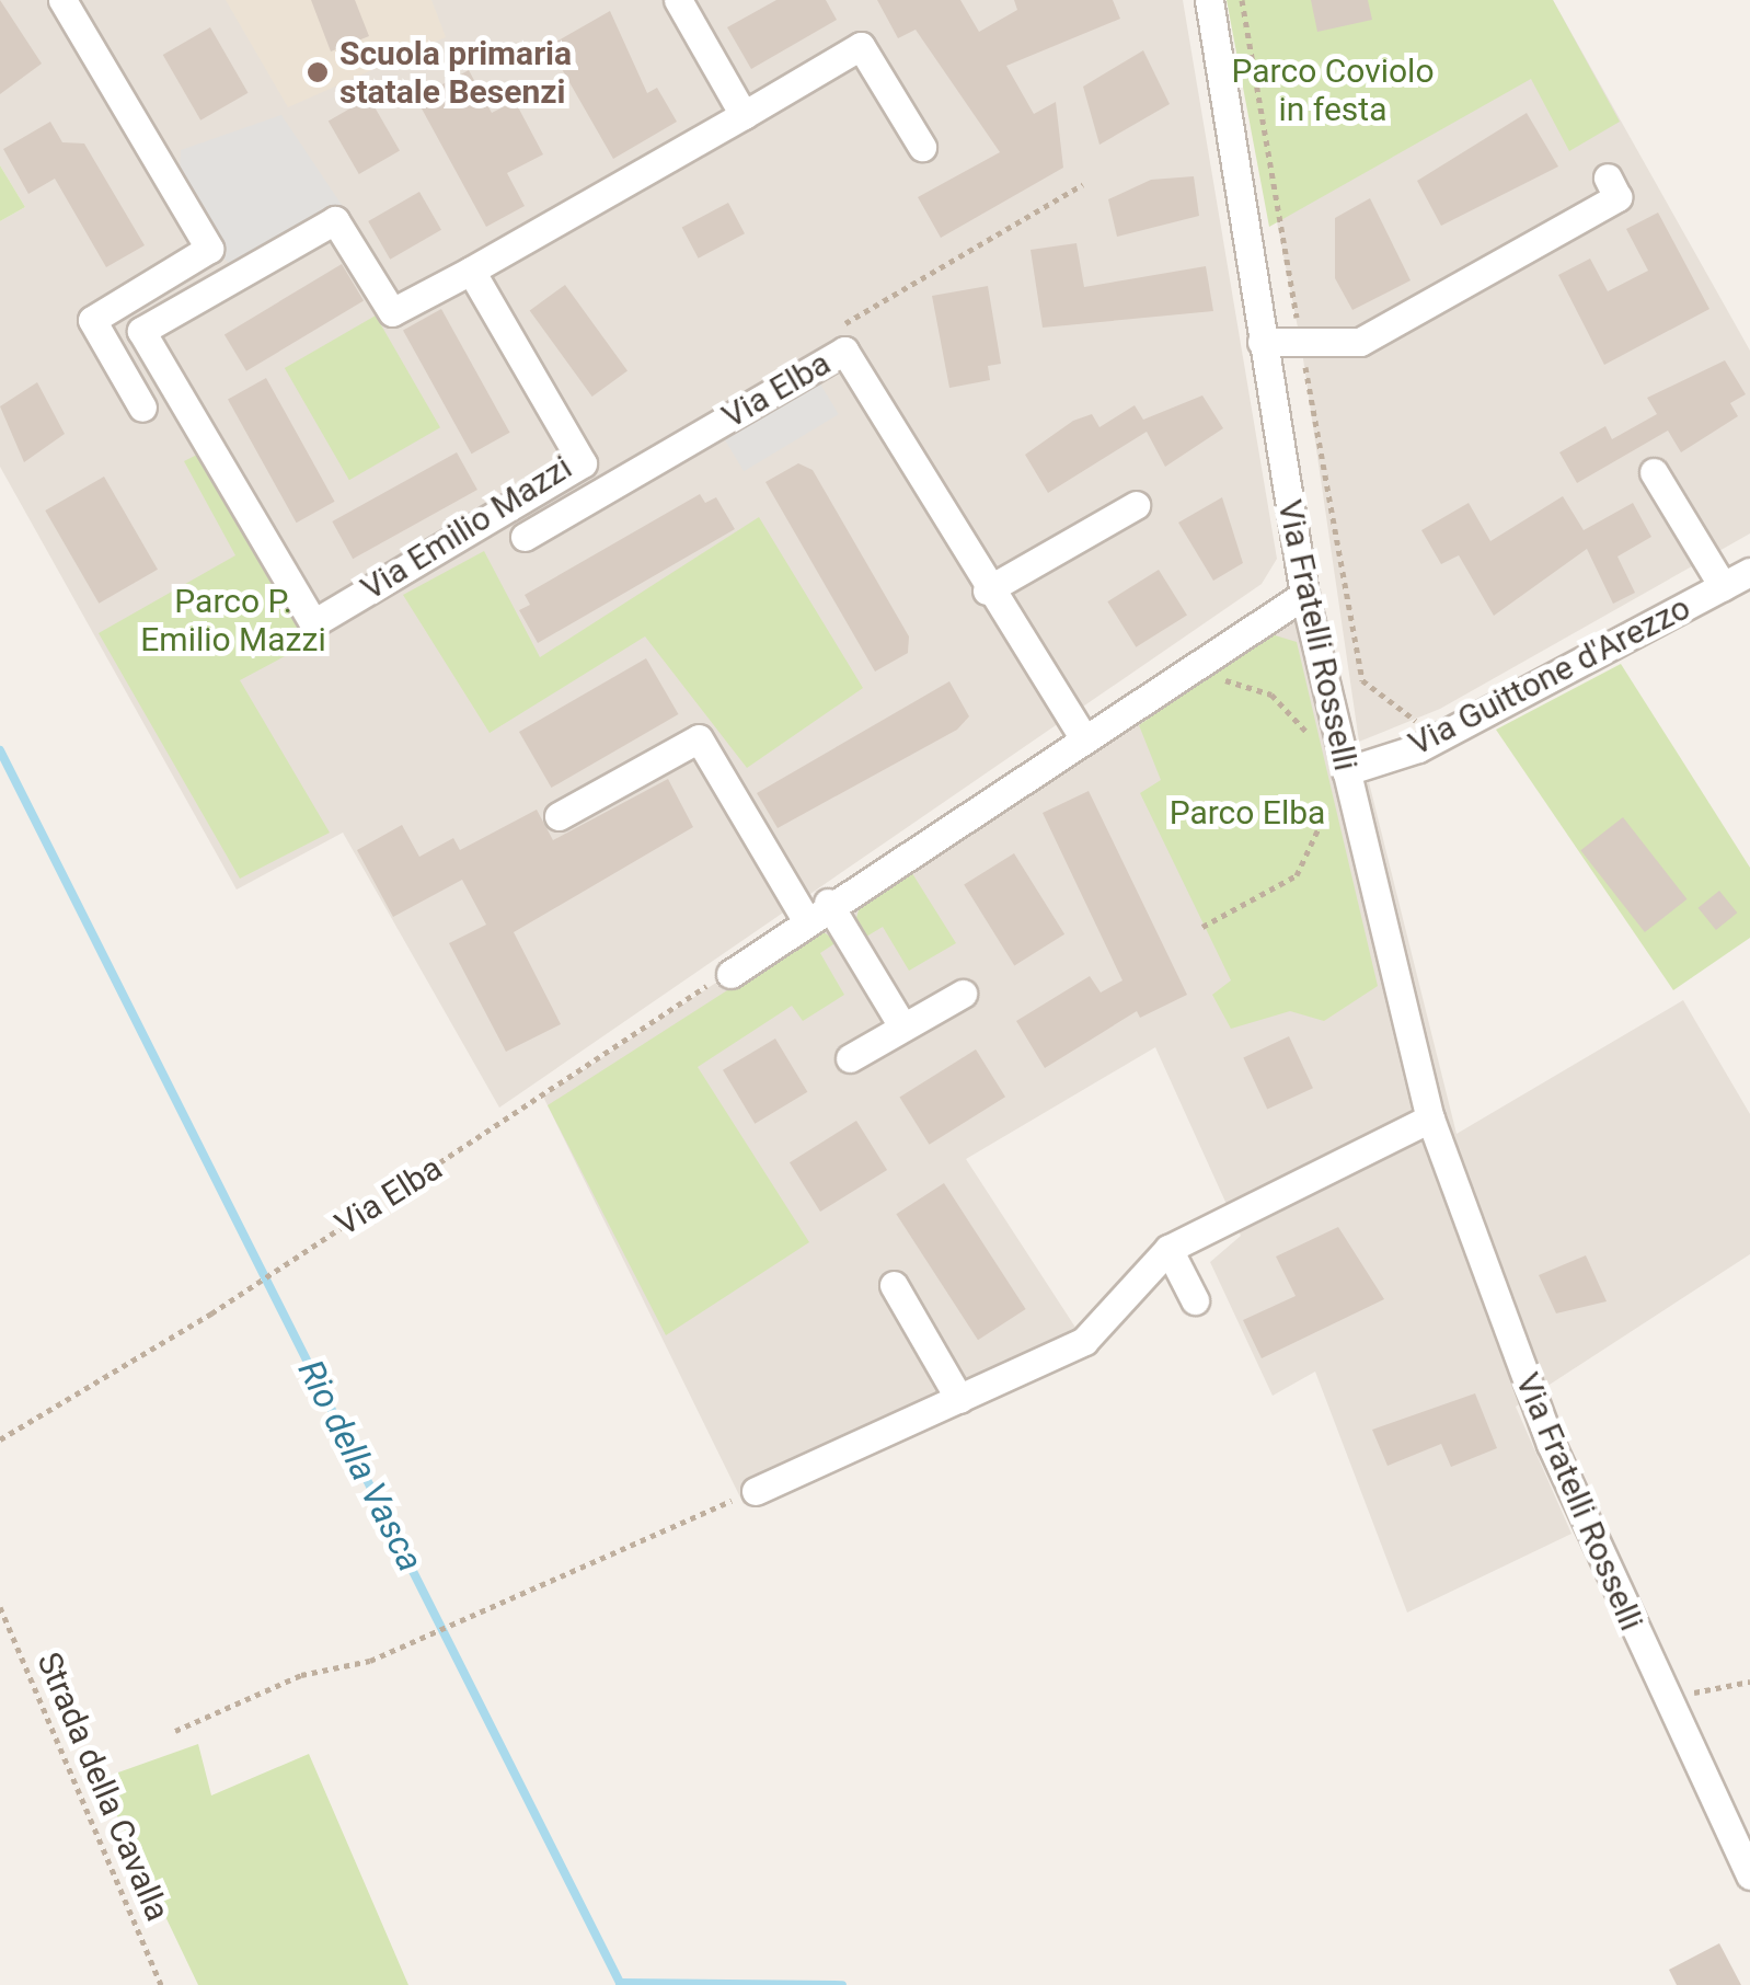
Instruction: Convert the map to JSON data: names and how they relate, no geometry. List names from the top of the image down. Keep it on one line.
{"streets":{"street":["Via Elba","Via Emilio Mazzi","Via Fratelli Rosselli","Via Guittone d'Arezzo"],"path":["Strada della Cavalla"]},"crossings":[["Via Fratelli Rosselli","Via Guittone d'Arezzo"]],"water":["Rio della Vasca"],"parks":["Parco Coviolo in festa","Parco P. Emilio Mazzi","Parco Elba"],"places":["Scuola primaria statale Besenzi"]}
